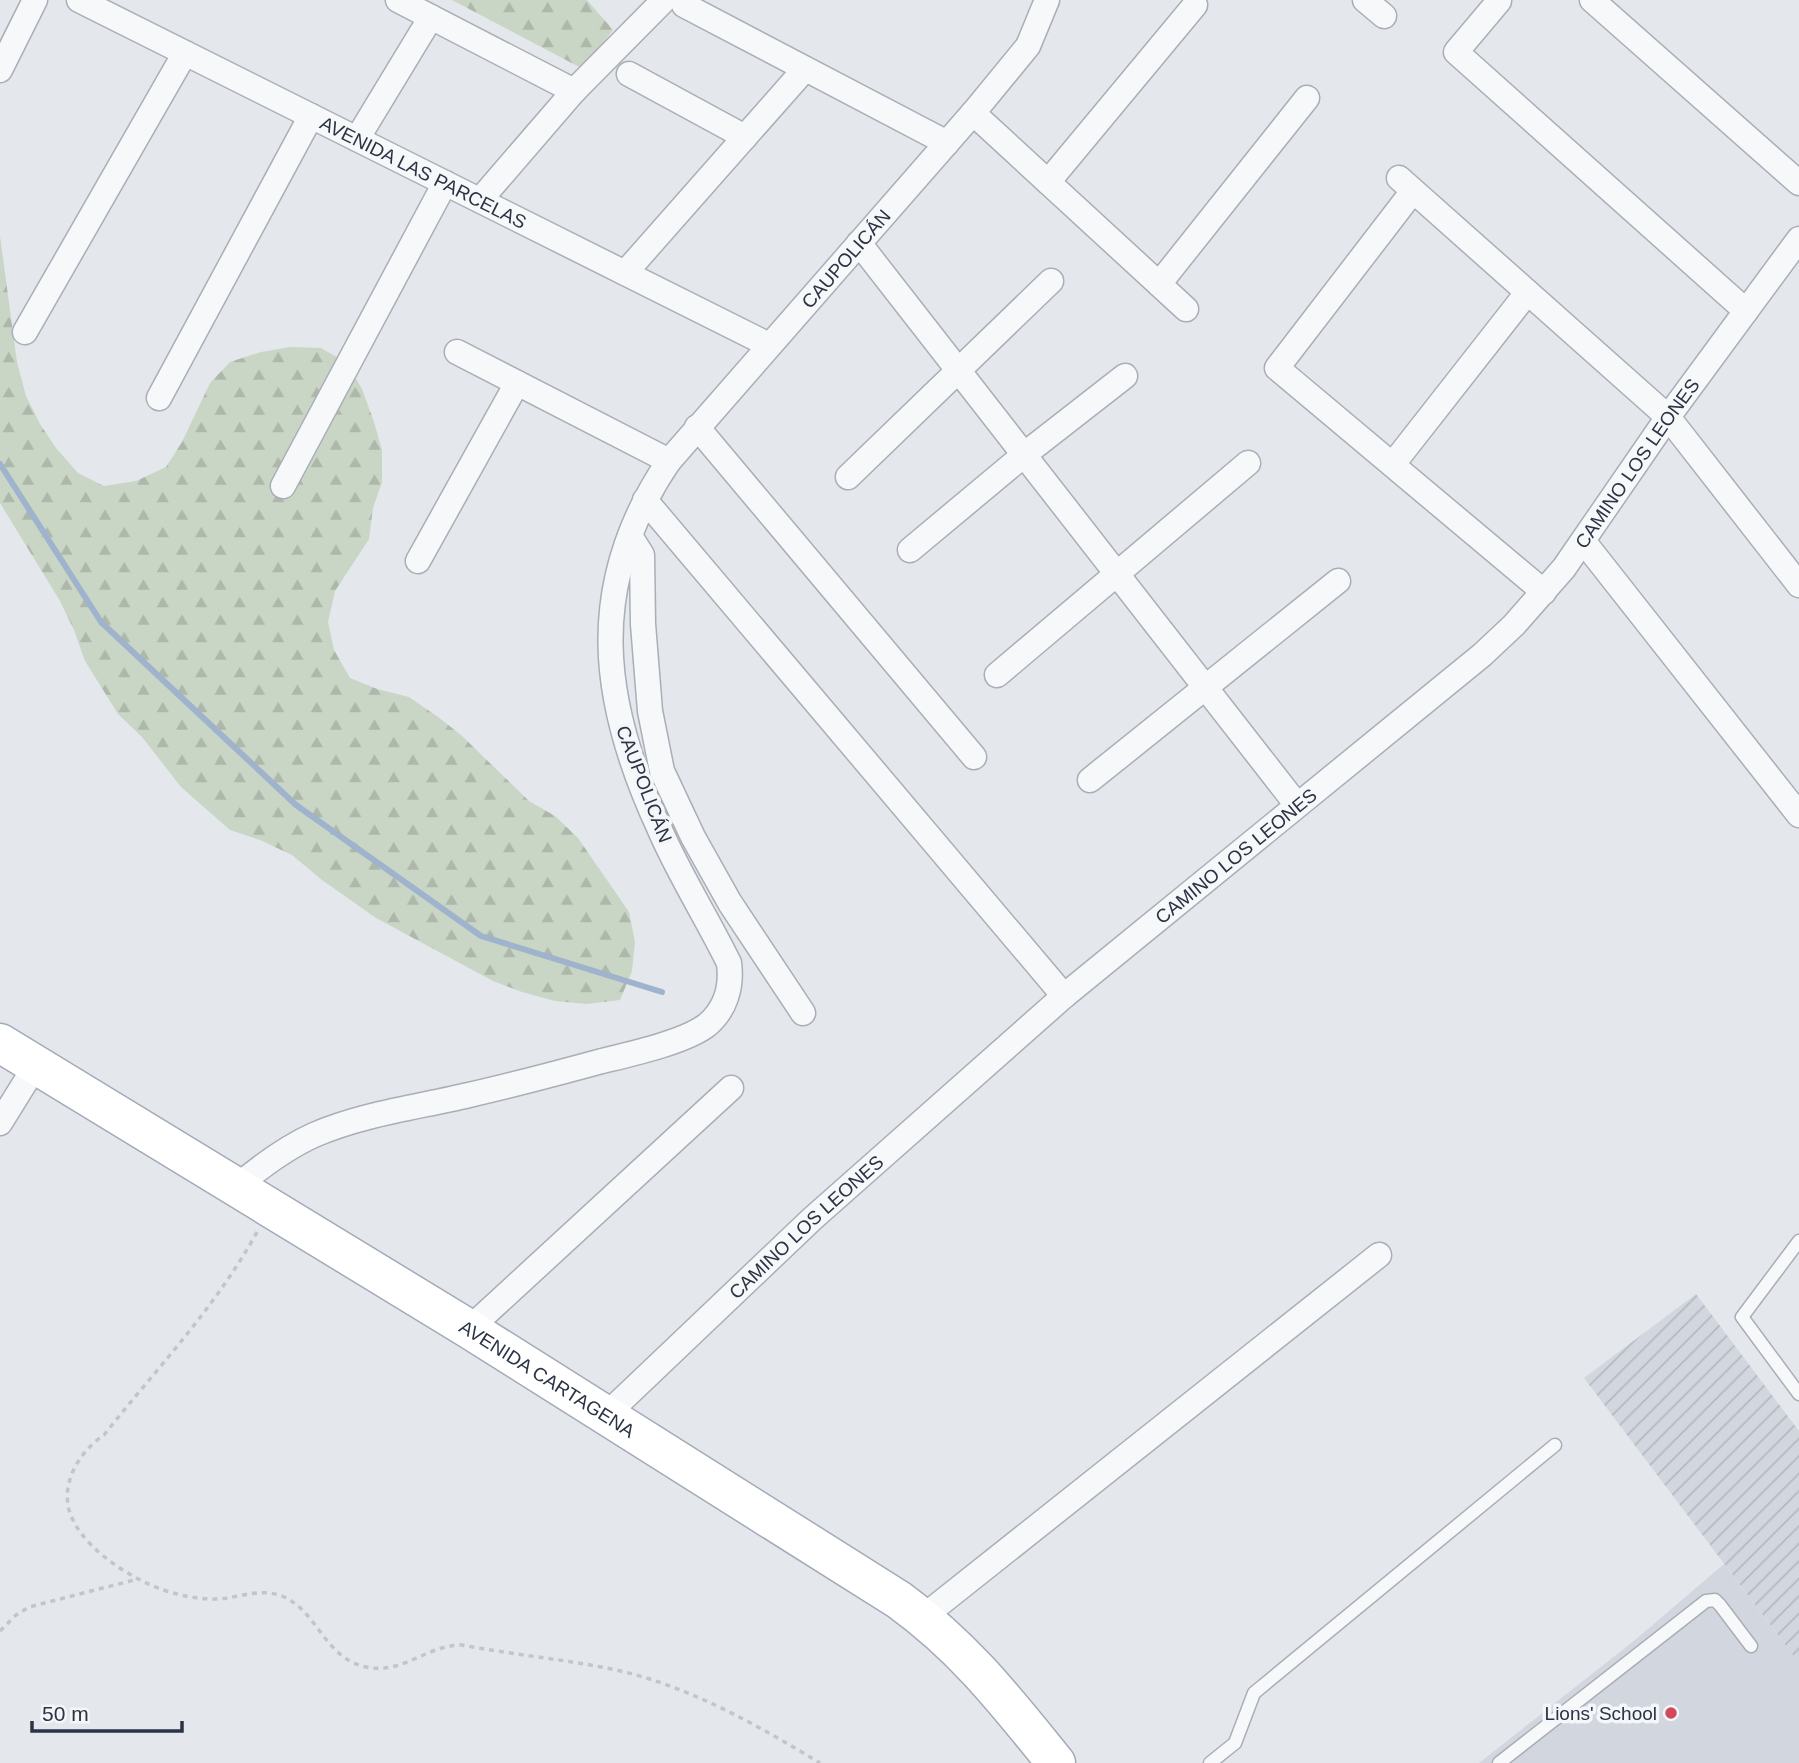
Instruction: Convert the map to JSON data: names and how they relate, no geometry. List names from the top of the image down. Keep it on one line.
{"streets":{"main road":["AVENIDA CARTAGENA"],"street":["AVENIDA LAS PARCELAS","CAUPOLICÁN","CAMINO LOS LEONES"]},"crossings":[["AVENIDA LAS PARCELAS","CAUPOLICÁN"],["CAUPOLICÁN","AVENIDA CARTAGENA"],["CAMINO LOS LEONES","AVENIDA CARTAGENA"]],"places":["Lions' School"],"scale_bar":"50 m"}
